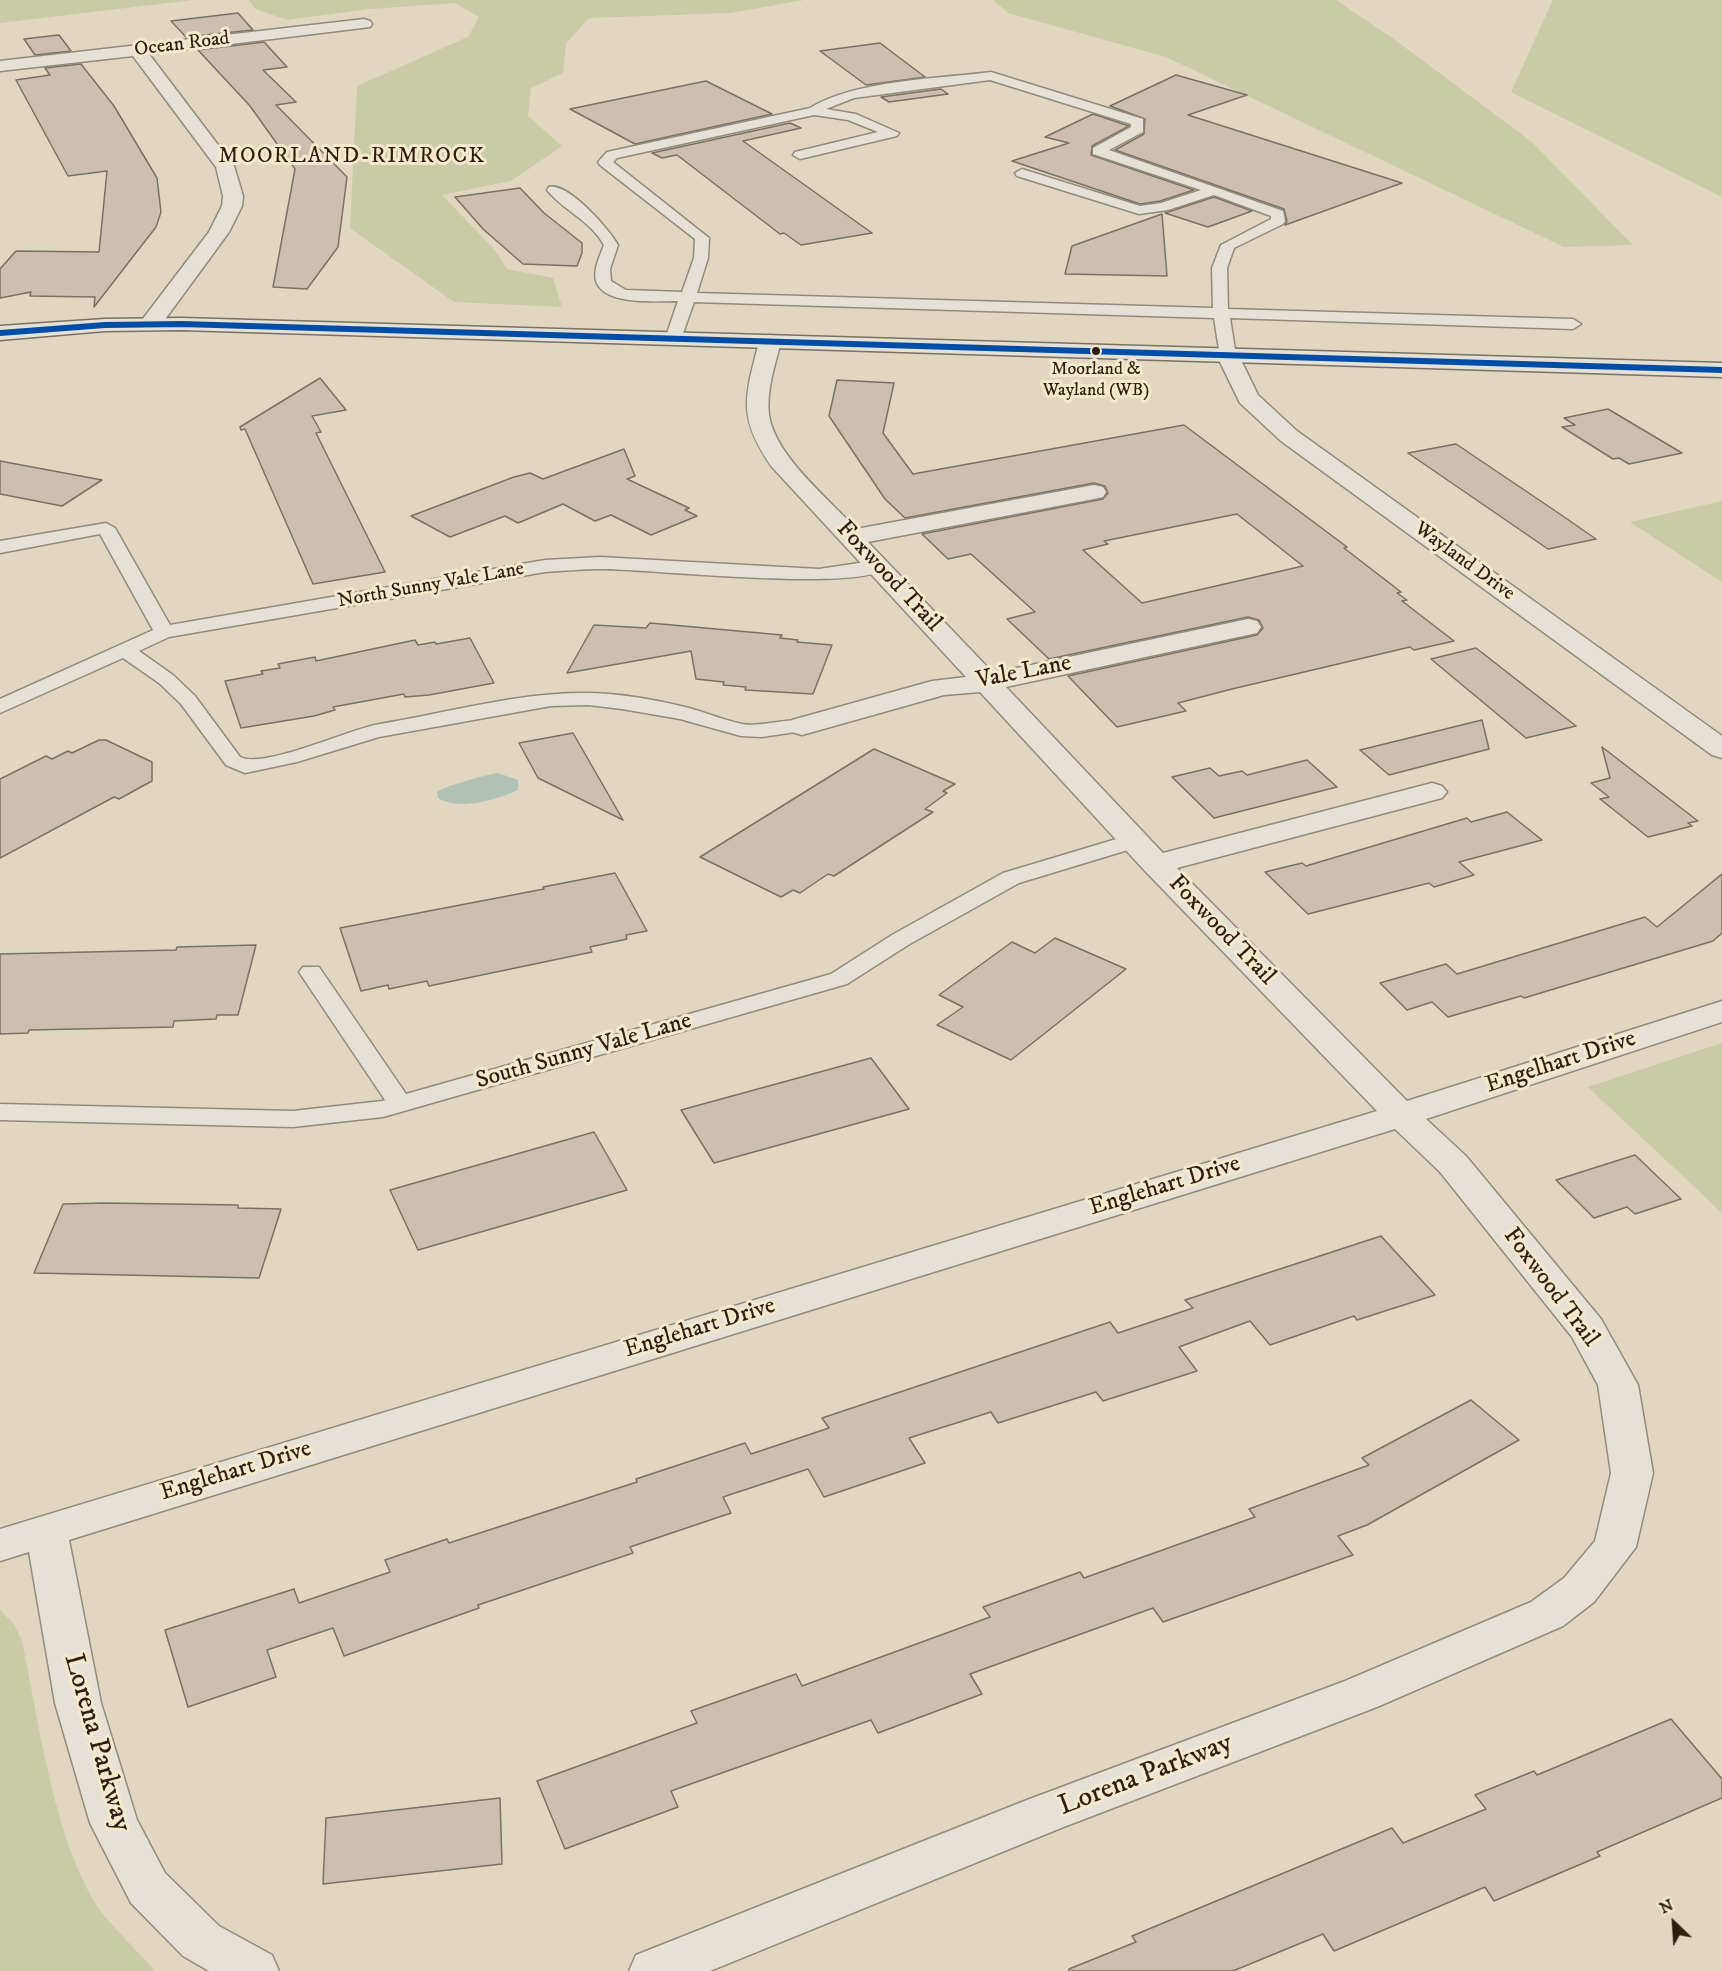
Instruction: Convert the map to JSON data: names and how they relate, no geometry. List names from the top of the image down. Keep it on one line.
{"streets":{"street":["Ocean Road","Wayland Drive","Foxwood Trail","Vale Lane","Engelhart Drive","Englehart Drive","Lorena Parkway"],"lane":["North Sunny Vale Lane","South Sunny Vale Lane"]},"crossings":[["Foxwood Trail","North Sunny Vale Lane"],["Foxwood Trail","Vale Lane"],["Foxwood Trail","South Sunny Vale Lane"],["Foxwood Trail","Engelhart Drive"],["Foxwood Trail","Englehart Drive"],["Foxwood Trail","Lorena Parkway"],["Engelhart Drive","Englehart Drive"],["Englehart Drive","Lorena Parkway"]],"districts":["MOORLAND-RIMROCK"],"places":["Moorland & Wayland (WB)"],"north":"top left"}
